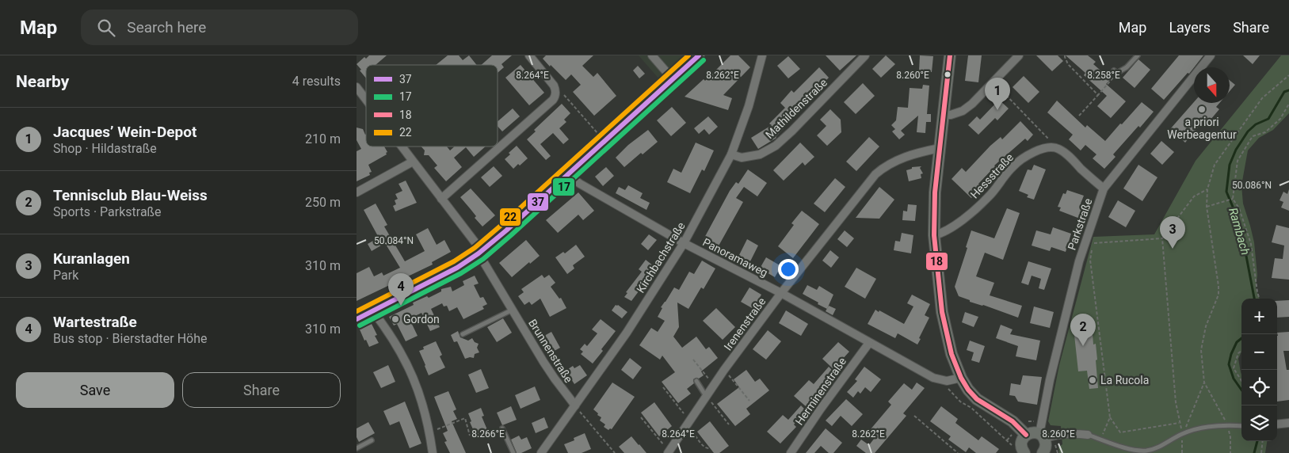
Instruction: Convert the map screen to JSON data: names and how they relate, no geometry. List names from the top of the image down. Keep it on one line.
{"streets":{"street":["Mathildenstraße","Hessstraße","Parkstraße","Kirchbachstraße","Panoramaweg","Irenenstraße","Brunnenstraße","Herminenstraße"]},"crossings":[["Mathildenstraße","Kirchbachstraße"],["Kirchbachstraße","Panoramaweg"],["Kirchbachstraße","Brunnenstraße"],["Panoramaweg","Irenenstraße"],["Panoramaweg","Herminenstraße"]],"water":["Rambach"],"places":["a priori Werbeagentur","Gordon","La Rucola"],"lines":["transit line 37","transit line 18","transit line 22","transit line 17"],"legend":["37","17","18","22"],"north":"bottom","page":{"header":"Map","search":"Search here","nav":["Map","Layers","Share"],"heading":["Nearby","4 results"],"pins":["1","3","4","2"],"list":[{"mark":"1","name":"Jacques’ Wein-Depot","note":"Shop · Hildastraße","value":"210 m"},{"mark":"2","name":"Tennisclub Blau-Weiss","note":"Sports · Parkstraße","value":"250 m"},{"mark":"3","name":"Kuranlagen","note":"Park","value":"310 m"},{"mark":"4","name":"Wartestraße","note":"Bus stop · Bierstadter Höhe","value":"310 m"}],"map_buttons":["+","−"],"buttons":["Save","Share"]},"coordinates":["8.258°E","8.264°E","8.262°E","8.260°E","50.086°N","50.084°N","8.266°E"]}
